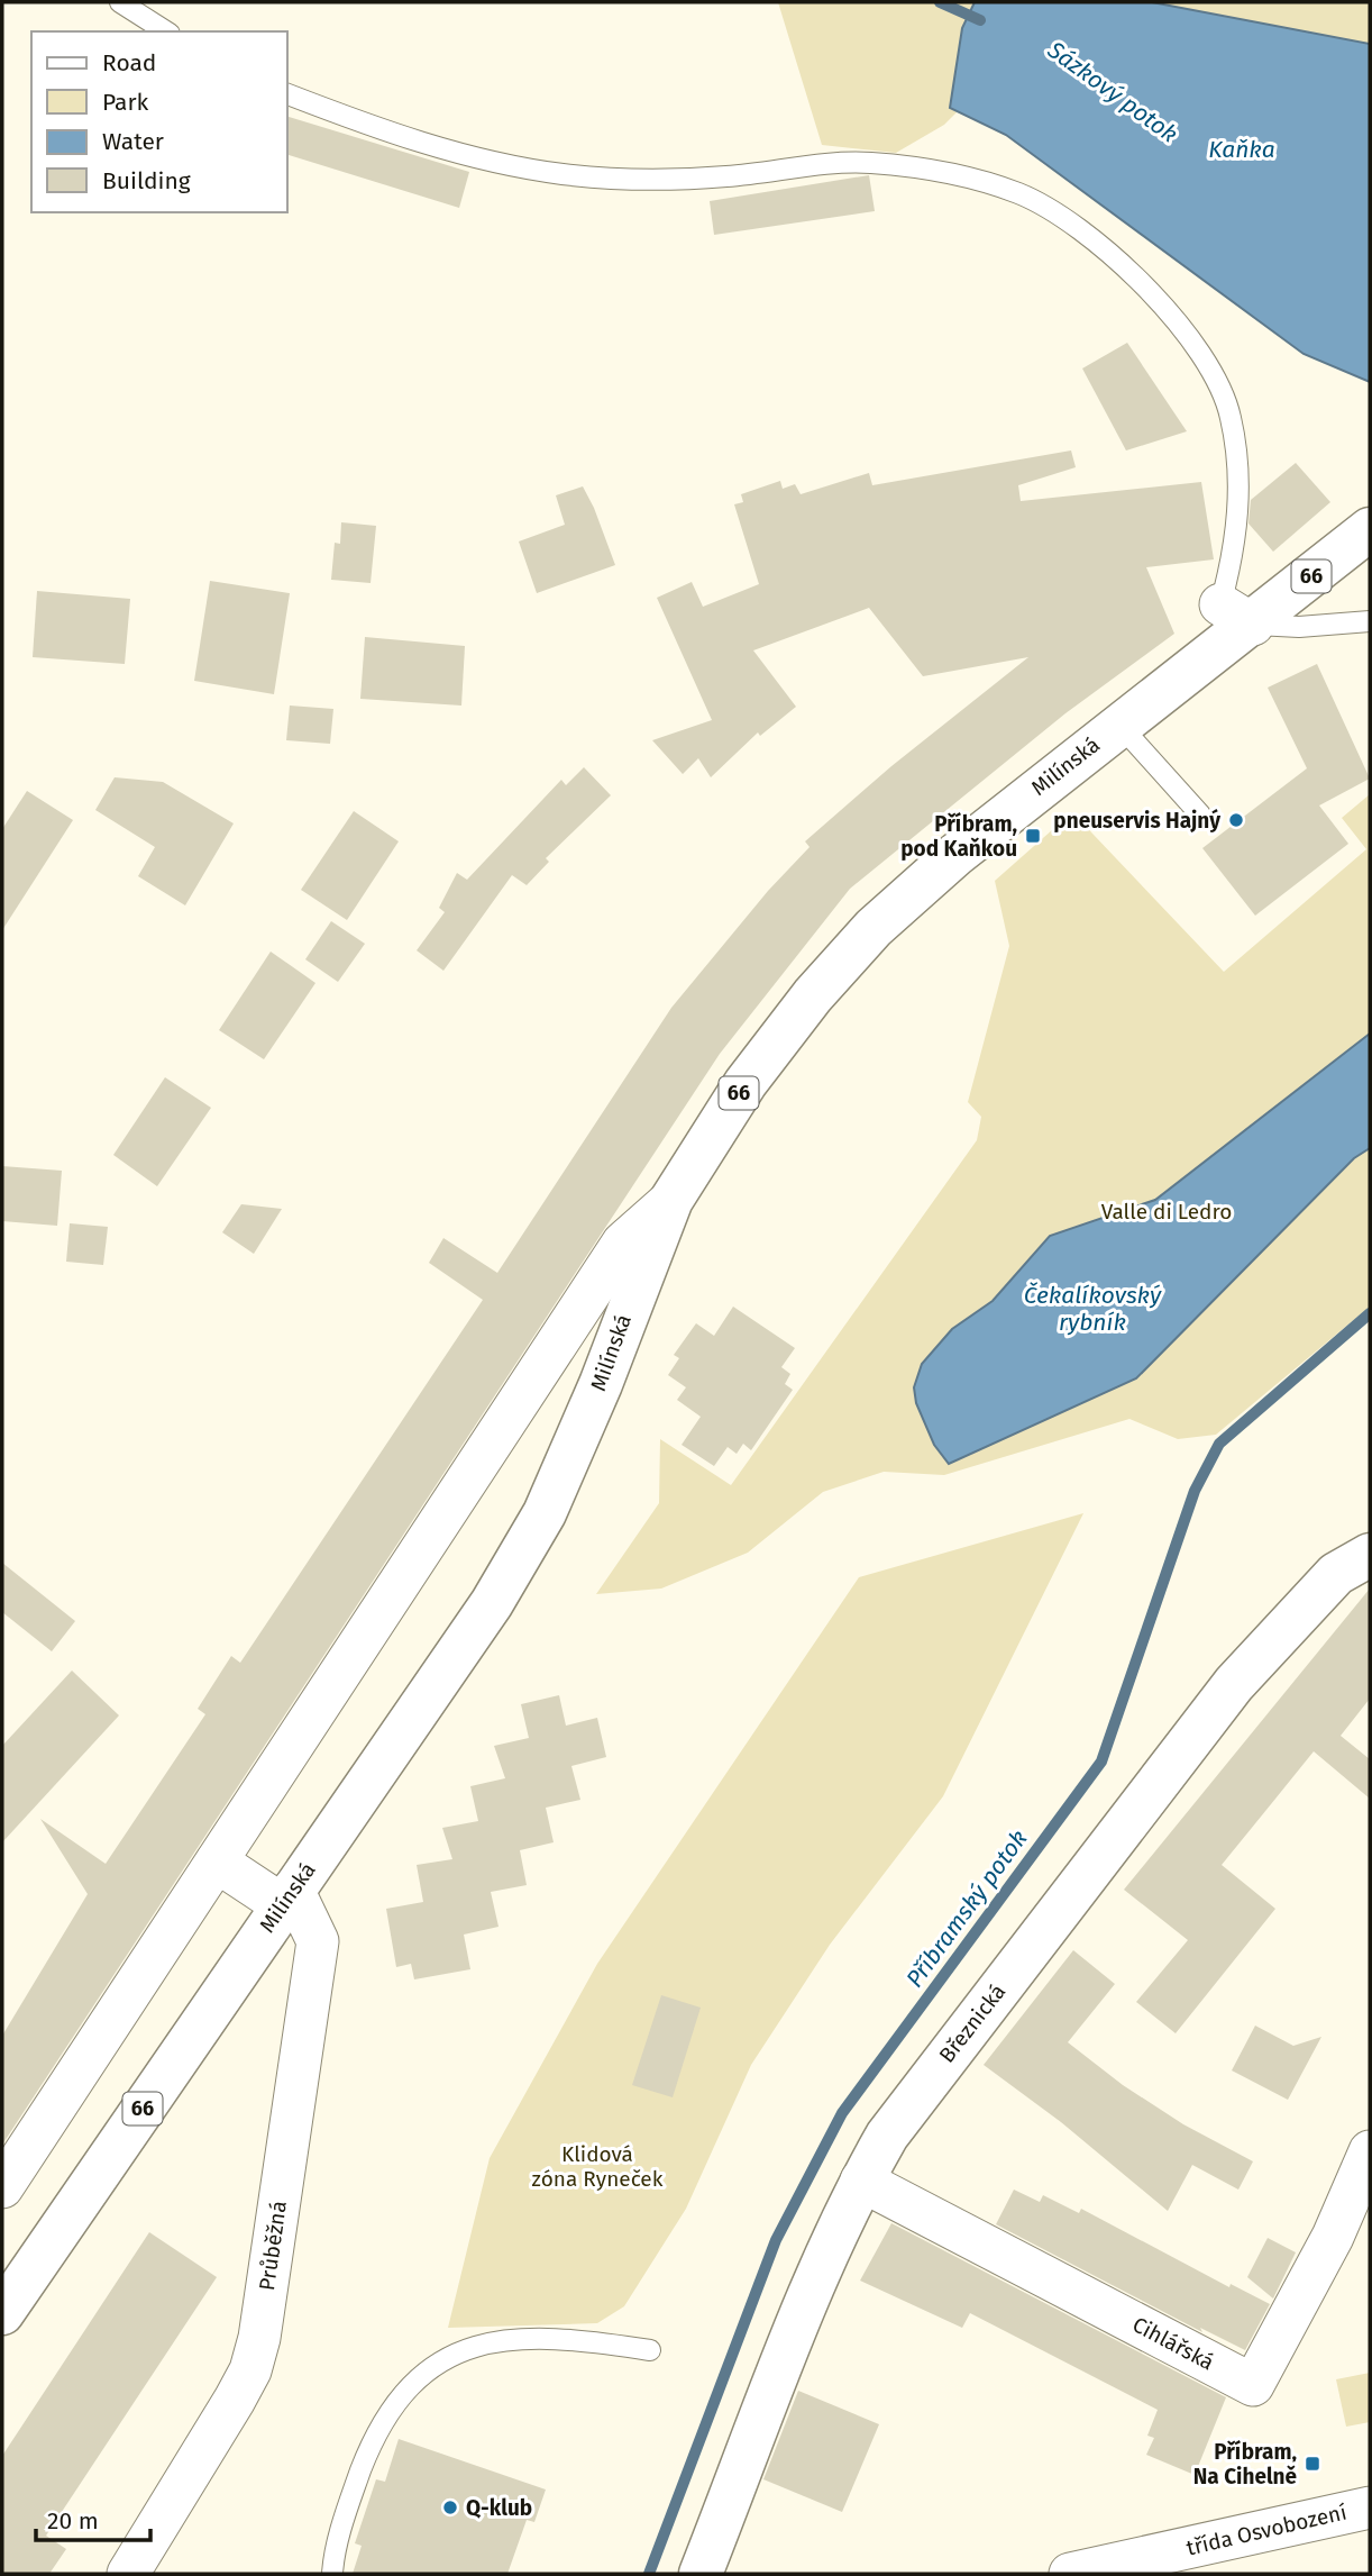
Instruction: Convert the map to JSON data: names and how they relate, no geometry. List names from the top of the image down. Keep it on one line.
{"streets":{"main road":["66","Milínská","Březnická"],"street":["Průběžná","Cihlářská","třída Osvobození"]},"crossings":[["Milínská","Průběžná"],["Březnická","Cihlářská"]],"water":["Sázkový potok","Kaňka","Čekalíkovský rybník","Příbramský potok"],"parks":["Valle di Ledro","Klidová zóna Ryneček"],"places":{"other":["pneuservis Hajný","Q-klub"],"transit":["Příbram, pod Kaňkou","Příbram, Na Cihelně"]},"legend":["Road","Park","Water","Building"],"scale_bar":"20 m"}
